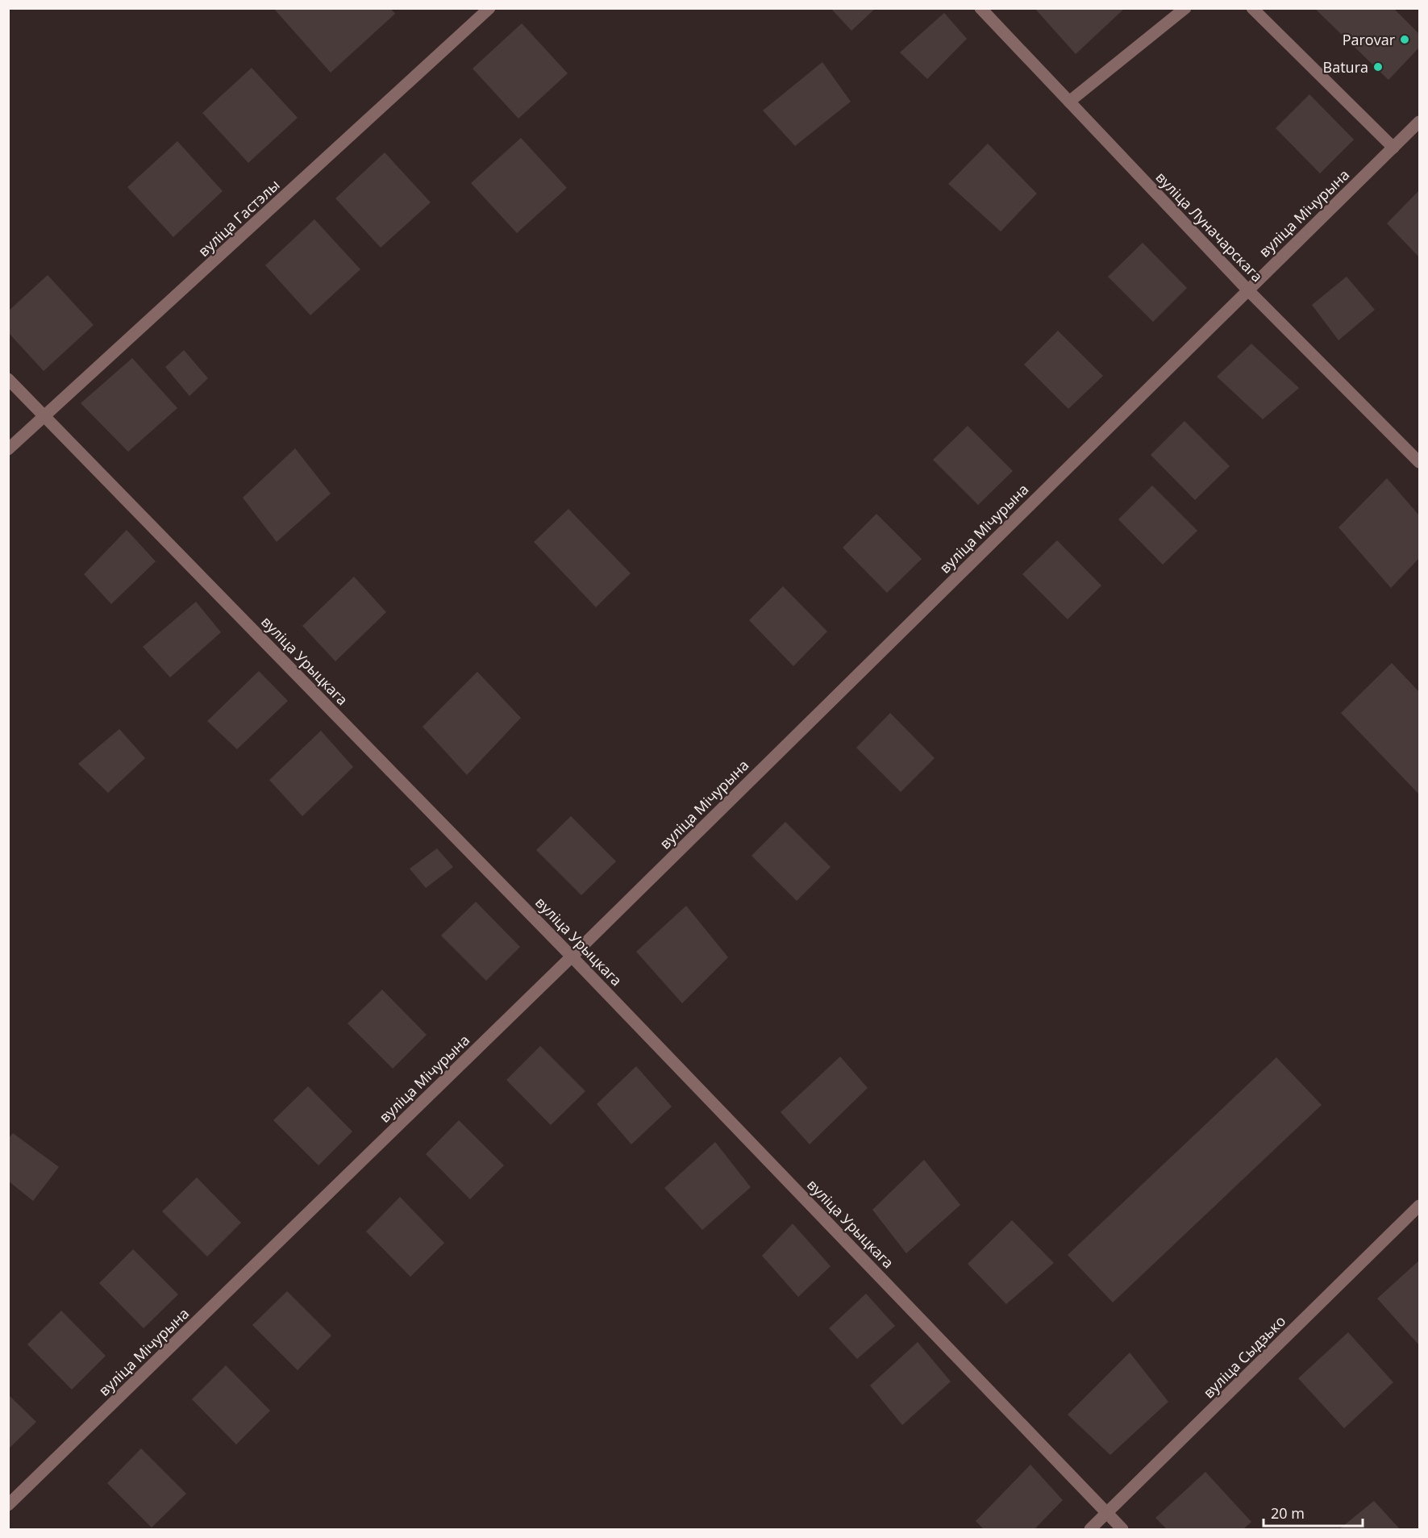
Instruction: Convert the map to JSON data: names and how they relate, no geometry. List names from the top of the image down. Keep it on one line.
{"streets":{"street":["вуліца Мічурына","вуліца Гастэлы","вуліца Луначарскага","вуліца Урыцкага","вуліца Сыдзько"]},"crossings":[["вуліца Мічурына","вуліца Луначарскага"],["вуліца Мічурына","вуліца Урыцкага"],["вуліца Гастэлы","вуліца Урыцкага"],["вуліца Урыцкага","вуліца Сыдзько"]],"places":["Parovar","Batura"],"scale_bar":"20 m"}
